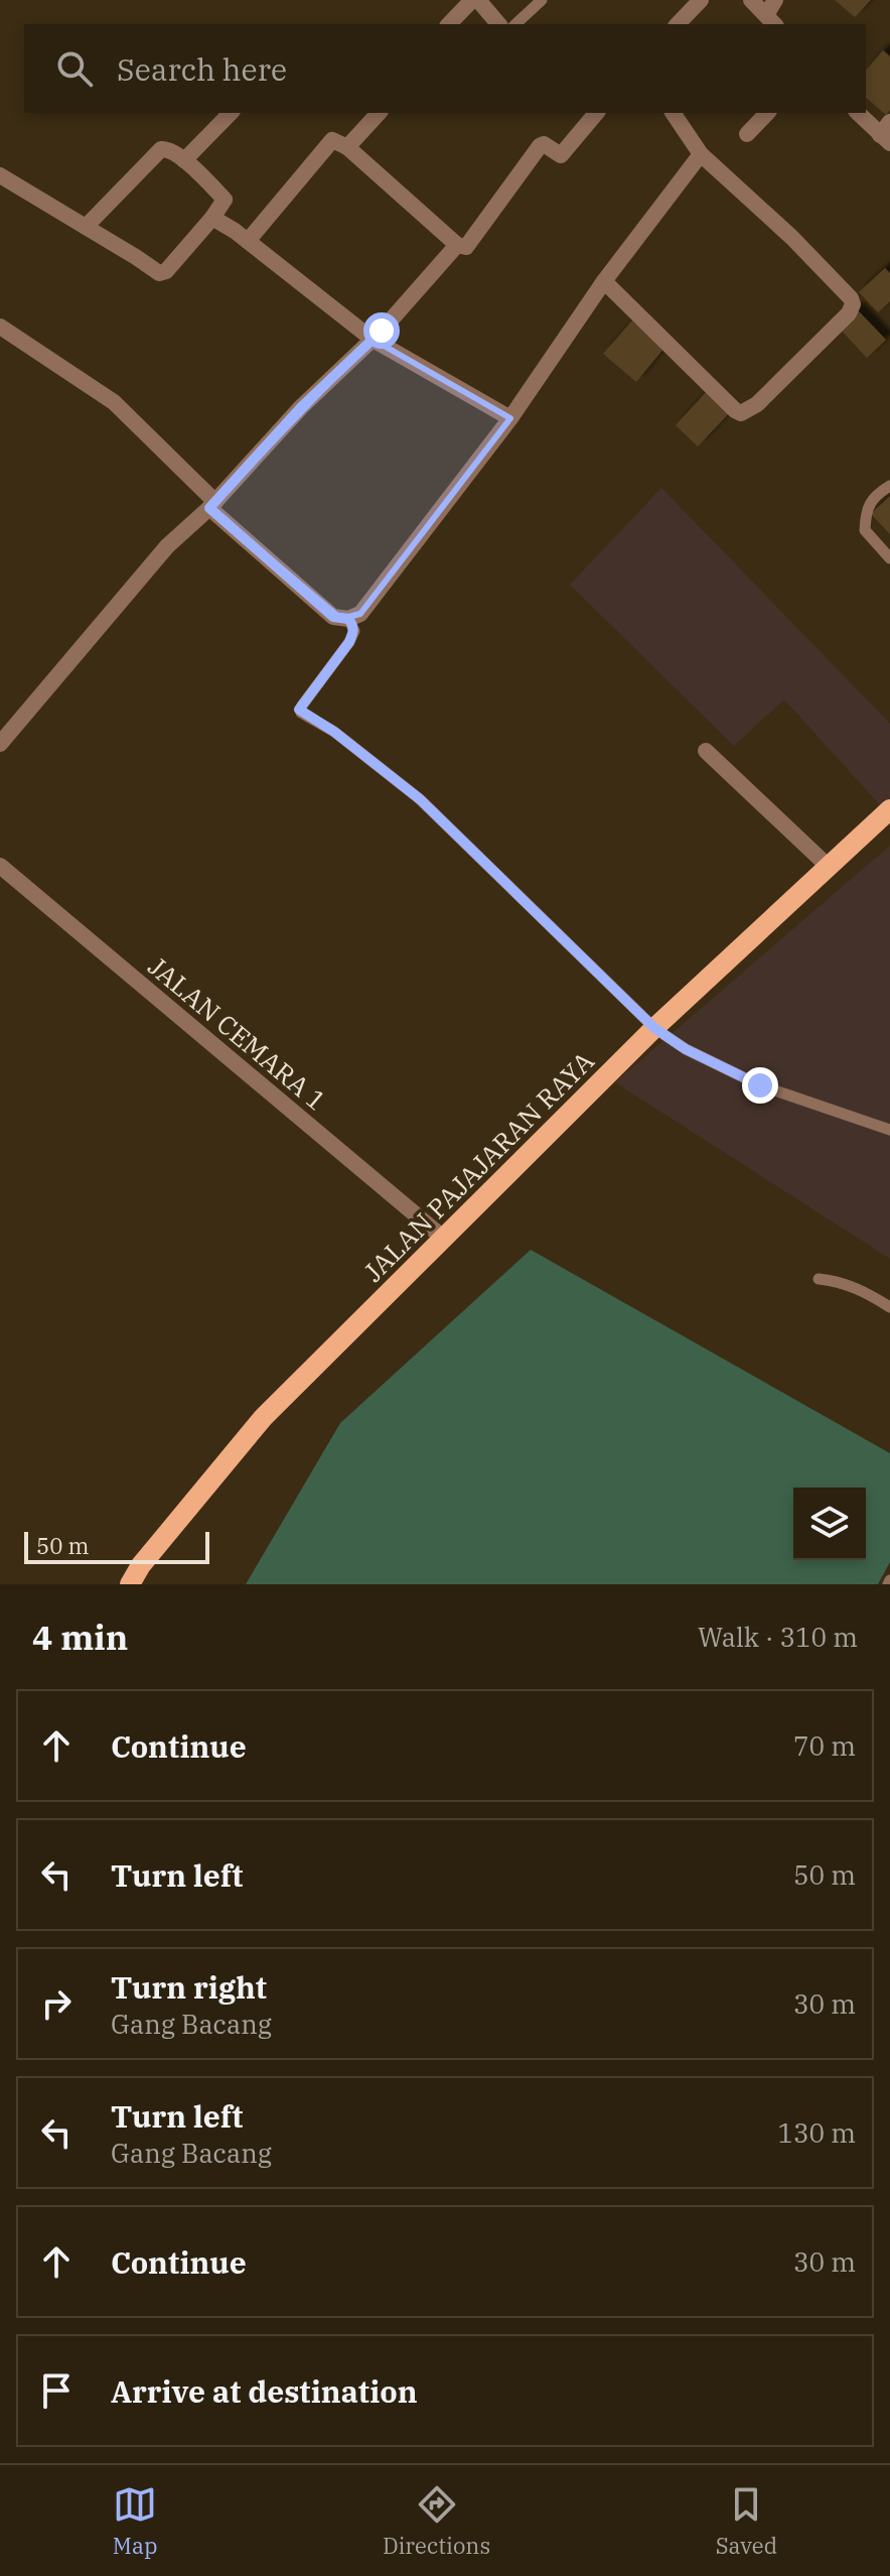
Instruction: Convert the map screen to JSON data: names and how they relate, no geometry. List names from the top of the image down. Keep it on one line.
{"streets":{"main road":["JALAN PAJAJARAN RAYA"],"street":["JALAN CEMARA 1"]},"crossings":[["JALAN CEMARA 1","JALAN PAJAJARAN RAYA"]],"scale_bar":"50 m","page":{"search":"Search here","scale":"50 m","heading":["4 min","Walk · 310 m"],"list":[["Continue","70 m"],["Turn left","50 m"],["Turn right","Gang Bacang","30 m"],["Turn left","Gang Bacang","130 m"],["Continue","30 m"],"Arrive at destination"],"nav":["Map","Directions","Saved"]}}
